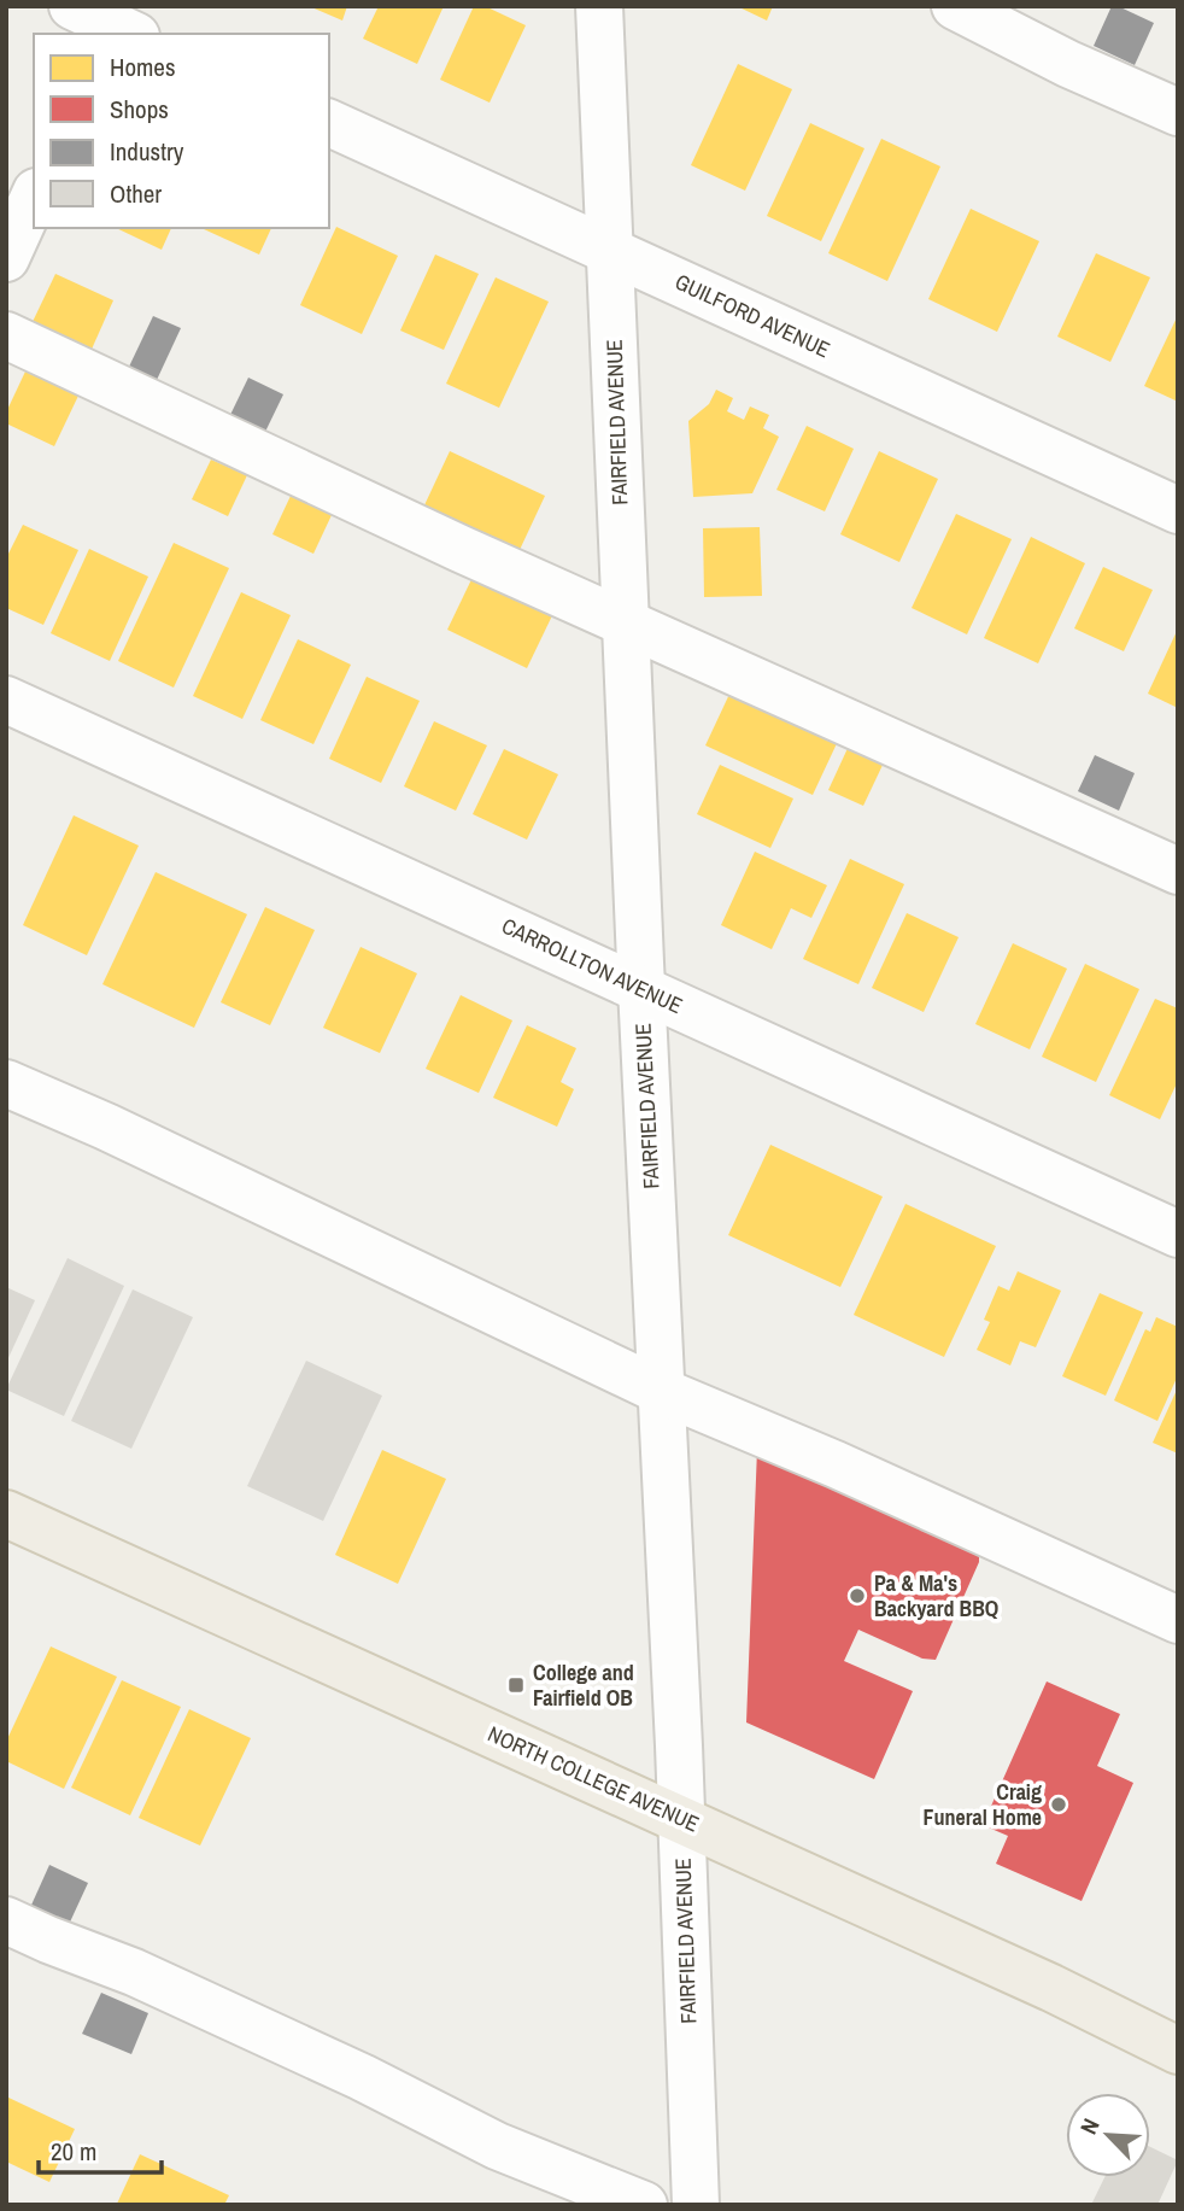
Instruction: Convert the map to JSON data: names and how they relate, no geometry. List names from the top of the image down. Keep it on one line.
{"streets":{"main road":["NORTH COLLEGE AVENUE"],"street":["GUILFORD AVENUE","FAIRFIELD AVENUE","CARROLLTON AVENUE"]},"crossings":[["GUILFORD AVENUE","FAIRFIELD AVENUE"],["FAIRFIELD AVENUE","CARROLLTON AVENUE"],["FAIRFIELD AVENUE","NORTH COLLEGE AVENUE"]],"places":{"other":["Pa & Ma's Backyard BBQ","Craig Funeral Home"],"transit":["College and Fairfield OB"]},"legend":["Homes","Shops","Industry","Other"],"scale_bar":"20 m","north":"top left"}
